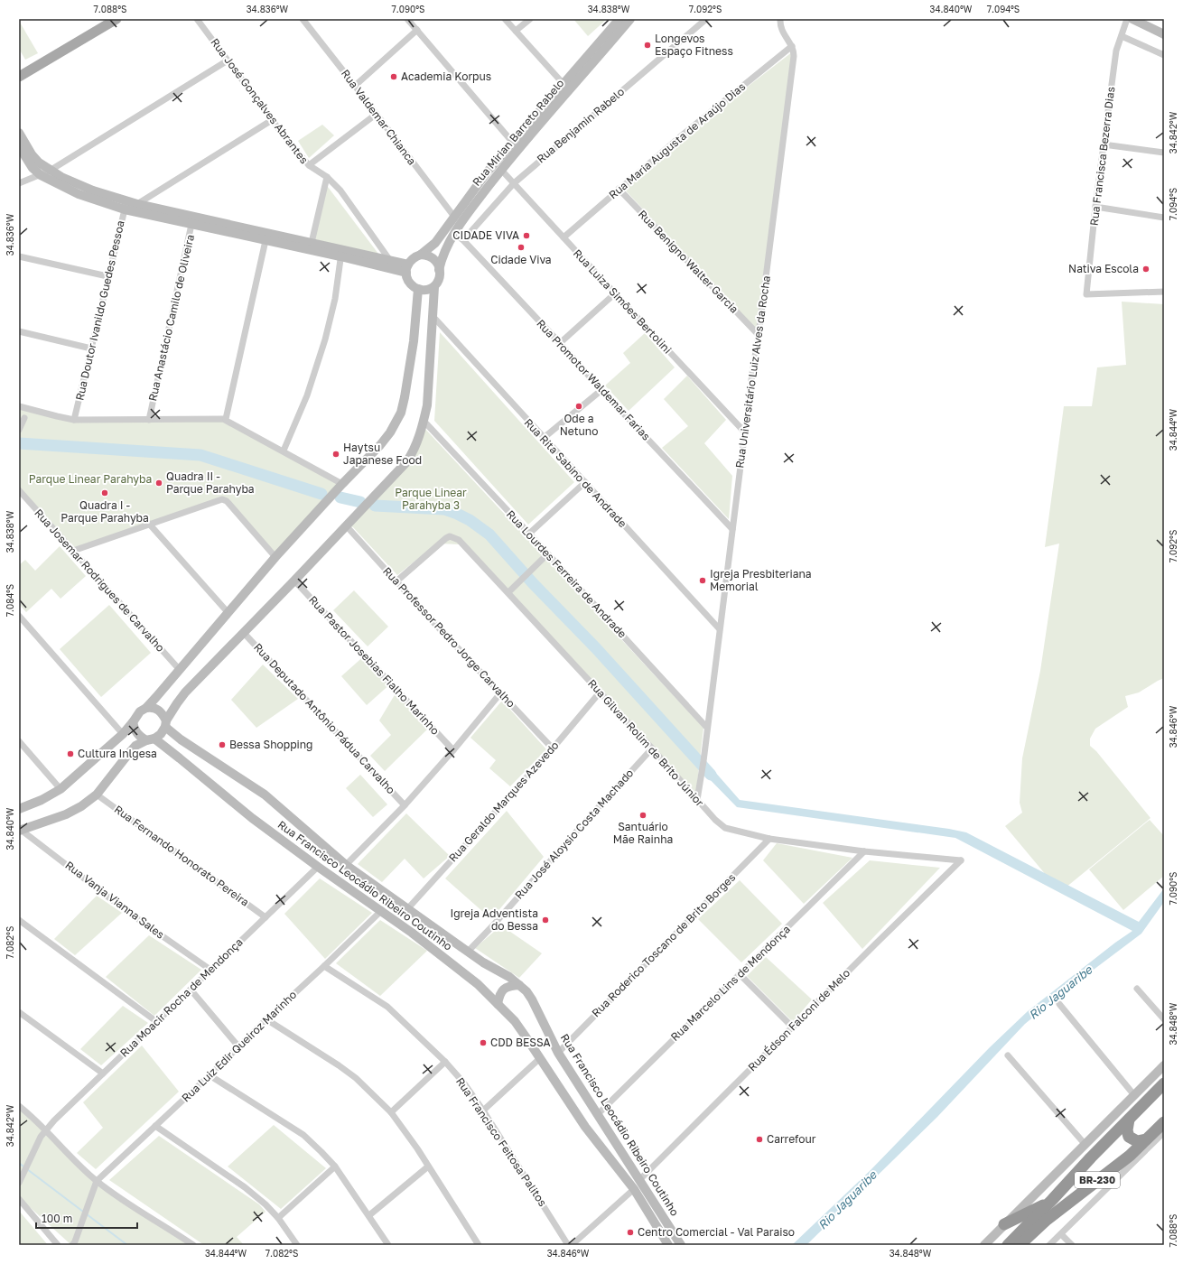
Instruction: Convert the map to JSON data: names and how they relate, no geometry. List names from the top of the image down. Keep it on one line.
{"streets":{"highway":["BR-230"],"main road":["Rua Mirian Barreto Rabelo","Rua Francisco Leocádio Ribeiro Coutinho"],"street":["Rua José Gonçalves Abrantes","Rua Valdemar Chianca","Rua Benjamin Rabelo","Rua Maria Augusta de Araújo Dias","Rua Francisca Bezerra Dias","Rua Benigno Walter Garcia","Rua Luiza Simões Bertolini","Rua Doutor Ivanildo Guedes Pessoa","Rua Anastácio Camilo de Oliveira","Rua Universitário Luiz Alves da Rocha","Rua Promotor Waldemar Farias","Rua Rita Sabino de Andrade","Rua Lourdes Ferreira de Andrade","Rua Josemar Rodrigues de Carvalho","Rua Professor Pedro Jorge Carvalho","Rua Pastor Josebias Fialho Marinho","Rua Deputado Antônio Pádua Carvalho","Rua Gilvan Rolim de Brito Júnior","Rua Geraldo Marques Azevedo","Rua José Aloysio Costa Machado","Rua Fernando Honorato Pereira","Rua Vanja Vianna Sales","Rua Roderico Toscano de Brito Borges","Rua Marcelo Lins de Mendonça","Rua Moacir Rocha de Mendonça","Rua Édson Falconi de Melo","Rua Luiz Edir Queiroz Marinho","Rua Francisco Feitosa Palitos"]},"crossings":[["Rua Valdemar Chianca","Rua Mirian Barreto Rabelo"],["Rua Benjamin Rabelo","Rua Luiza Simões Bertolini"],["Rua Benjamin Rabelo","Rua Promotor Waldemar Farias"],["Rua Mirian Barreto Rabelo","Rua Luiza Simões Bertolini"],["Rua Mirian Barreto Rabelo","Rua Promotor Waldemar Farias"],["Rua Maria Augusta de Araújo Dias","Rua Benigno Walter Garcia"],["Rua Maria Augusta de Araújo Dias","Rua Luiza Simões Bertolini"],["Rua Maria Augusta de Araújo Dias","Rua Universitário Luiz Alves da Rocha"],["Rua Benigno Walter Garcia","Rua Universitário Luiz Alves da Rocha"],["Rua Luiza Simões Bertolini","Rua Universitário Luiz Alves da Rocha"],["Rua Universitário Luiz Alves da Rocha","Rua Promotor Waldemar Farias"],["Rua Universitário Luiz Alves da Rocha","Rua Rita Sabino de Andrade"],["Rua Universitário Luiz Alves da Rocha","Rua Lourdes Ferreira de Andrade"],["Rua Universitário Luiz Alves da Rocha","Rua Gilvan Rolim de Brito Júnior"],["Rua Professor Pedro Jorge Carvalho","Rua Gilvan Rolim de Brito Júnior"],["Rua Professor Pedro Jorge Carvalho","Rua Geraldo Marques Azevedo"],["Rua Gilvan Rolim de Brito Júnior","Rua Geraldo Marques Azevedo"],["Rua Gilvan Rolim de Brito Júnior","Rua José Aloysio Costa Machado"],["Rua Gilvan Rolim de Brito Júnior","Rua Roderico Toscano de Brito Borges"],["Rua Gilvan Rolim de Brito Júnior","Rua Marcelo Lins de Mendonça"],["Rua Gilvan Rolim de Brito Júnior","Rua Édson Falconi de Melo"],["Rua Geraldo Marques Azevedo","Rua Francisco Leocádio Ribeiro Coutinho"],["Rua José Aloysio Costa Machado","Rua Francisco Leocádio Ribeiro Coutinho"],["Rua Fernando Honorato Pereira","Rua Moacir Rocha de Mendonça"],["Rua Francisco Leocádio Ribeiro Coutinho","Rua Roderico Toscano de Brito Borges"],["Rua Francisco Leocádio Ribeiro Coutinho","Rua Marcelo Lins de Mendonça"],["Rua Francisco Leocádio Ribeiro Coutinho","Rua Moacir Rocha de Mendonça"],["Rua Francisco Leocádio Ribeiro Coutinho","Rua Édson Falconi de Melo"],["Rua Francisco Leocádio Ribeiro Coutinho","Rua Luiz Edir Queiroz Marinho"],["Rua Vanja Vianna Sales","Rua Moacir Rocha de Mendonça"],["Rua Luiz Edir Queiroz Marinho","Rua Francisco Feitosa Palitos"]],"water":["Rio Jaguaribe"],"parks":["Parque Linear Parahyba","Parque Linear Parahyba 3"],"places":["Longevos Espaço Fitness","Academia Korpus","CIDADE VIVA","Cidade Viva","Nativa Escola","Ode a Netuno","Haytsu Japanese Food","Quadra II - Parque Parahyba","Quadra I - Parque Parahyba","Igreja Presbiteriana Memorial","Bessa Shopping","Cultura Inlgesa","Santuário Mãe Rainha","Igreja Adventista do Bessa","CDD BESSA","Carrefour","Centro Comercial - Val Paraiso"],"scale_bar":"100 m","coordinates":["7.088°S","34.836°W","7.090°S","34.838°W","7.092°S","34.840°W","7.094°S","34.842°W","34.844°W","7.084°S","34.846°W","7.082°S","34.848°W"]}
